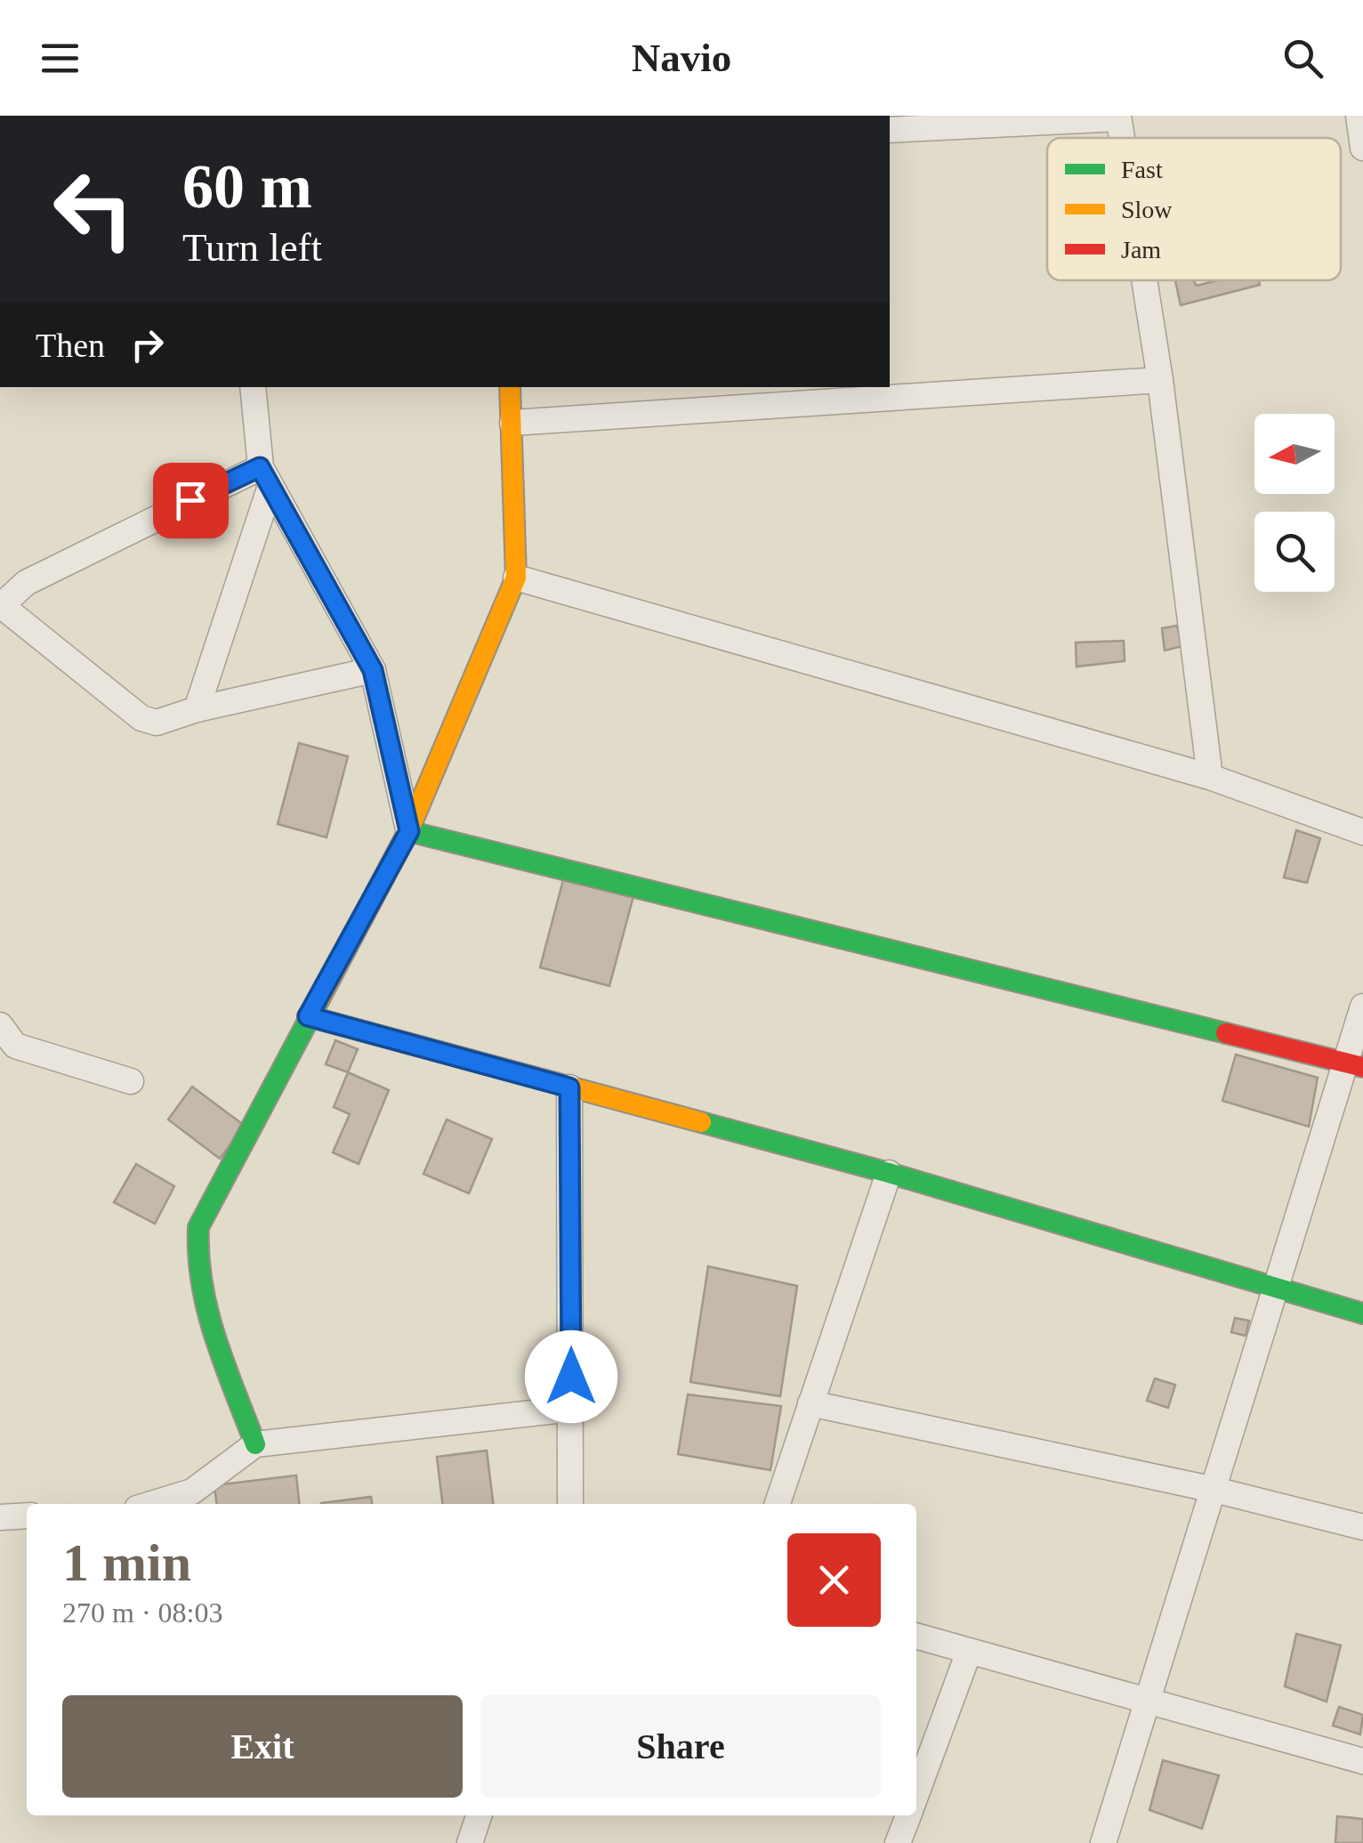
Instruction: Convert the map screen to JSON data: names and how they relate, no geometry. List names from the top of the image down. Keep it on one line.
{"legend":["Fast","Slow","Jam"],"north":"left","page":{"header":"Navio","turn":["60 m","Turn left"],"then":"Then","heading":["1 min","270 m · 08:03"],"buttons":["Exit","Share"]}}
